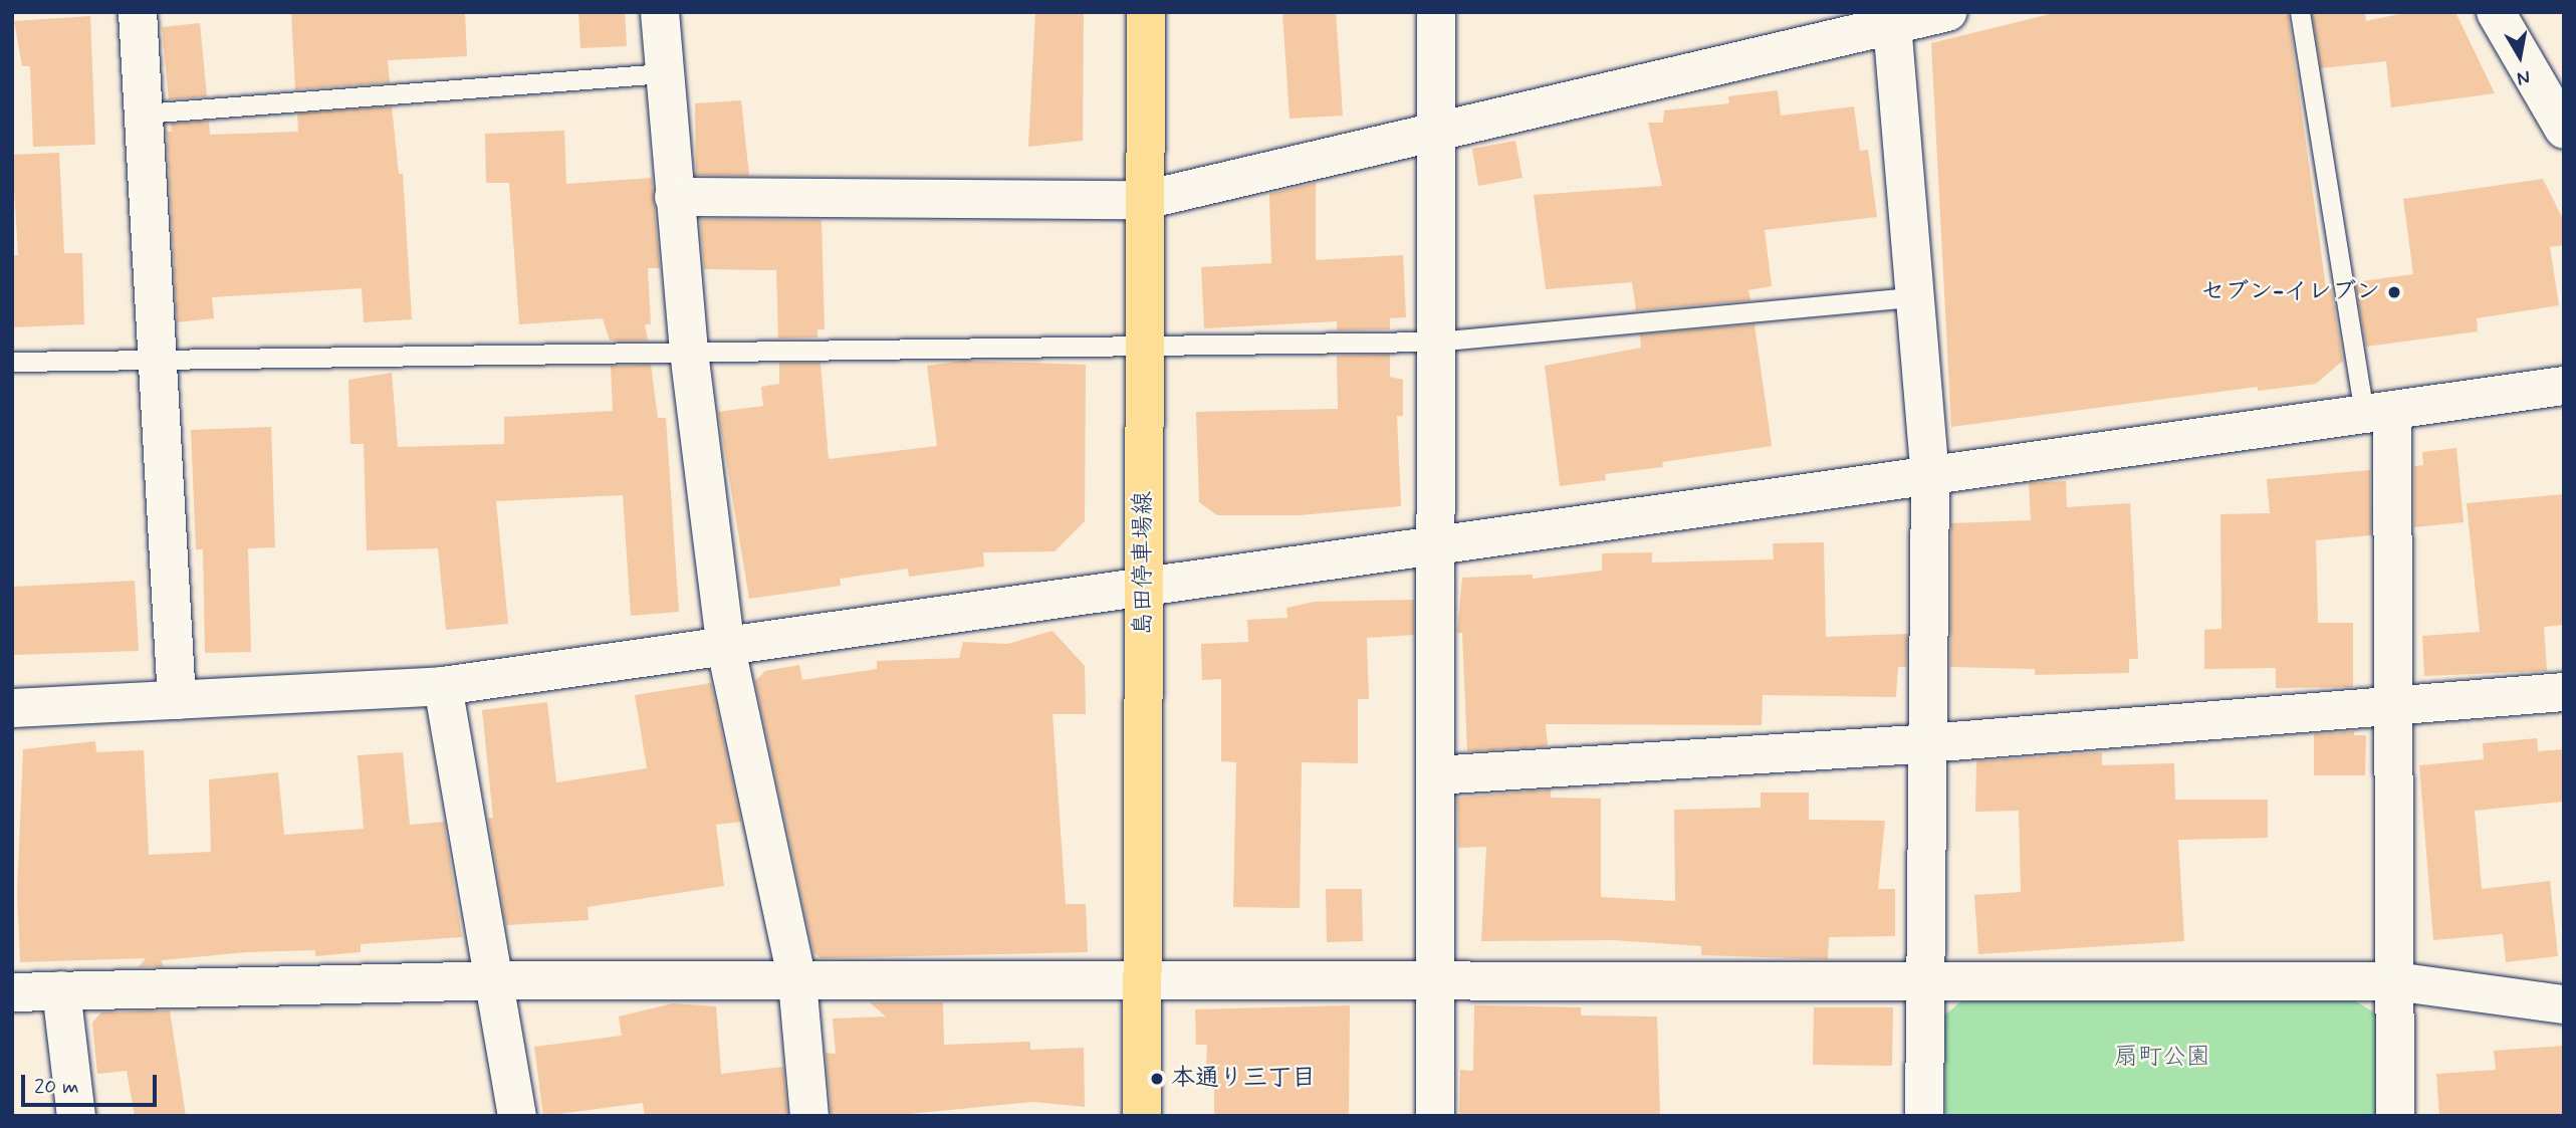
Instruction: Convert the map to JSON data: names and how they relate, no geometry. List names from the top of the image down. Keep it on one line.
{"streets":{"main road":["島田停車場線"]},"parks":["扇町公園"],"places":["セブン-イレブン","本通り三丁目"],"scale_bar":"20 m","north":"bottom"}
